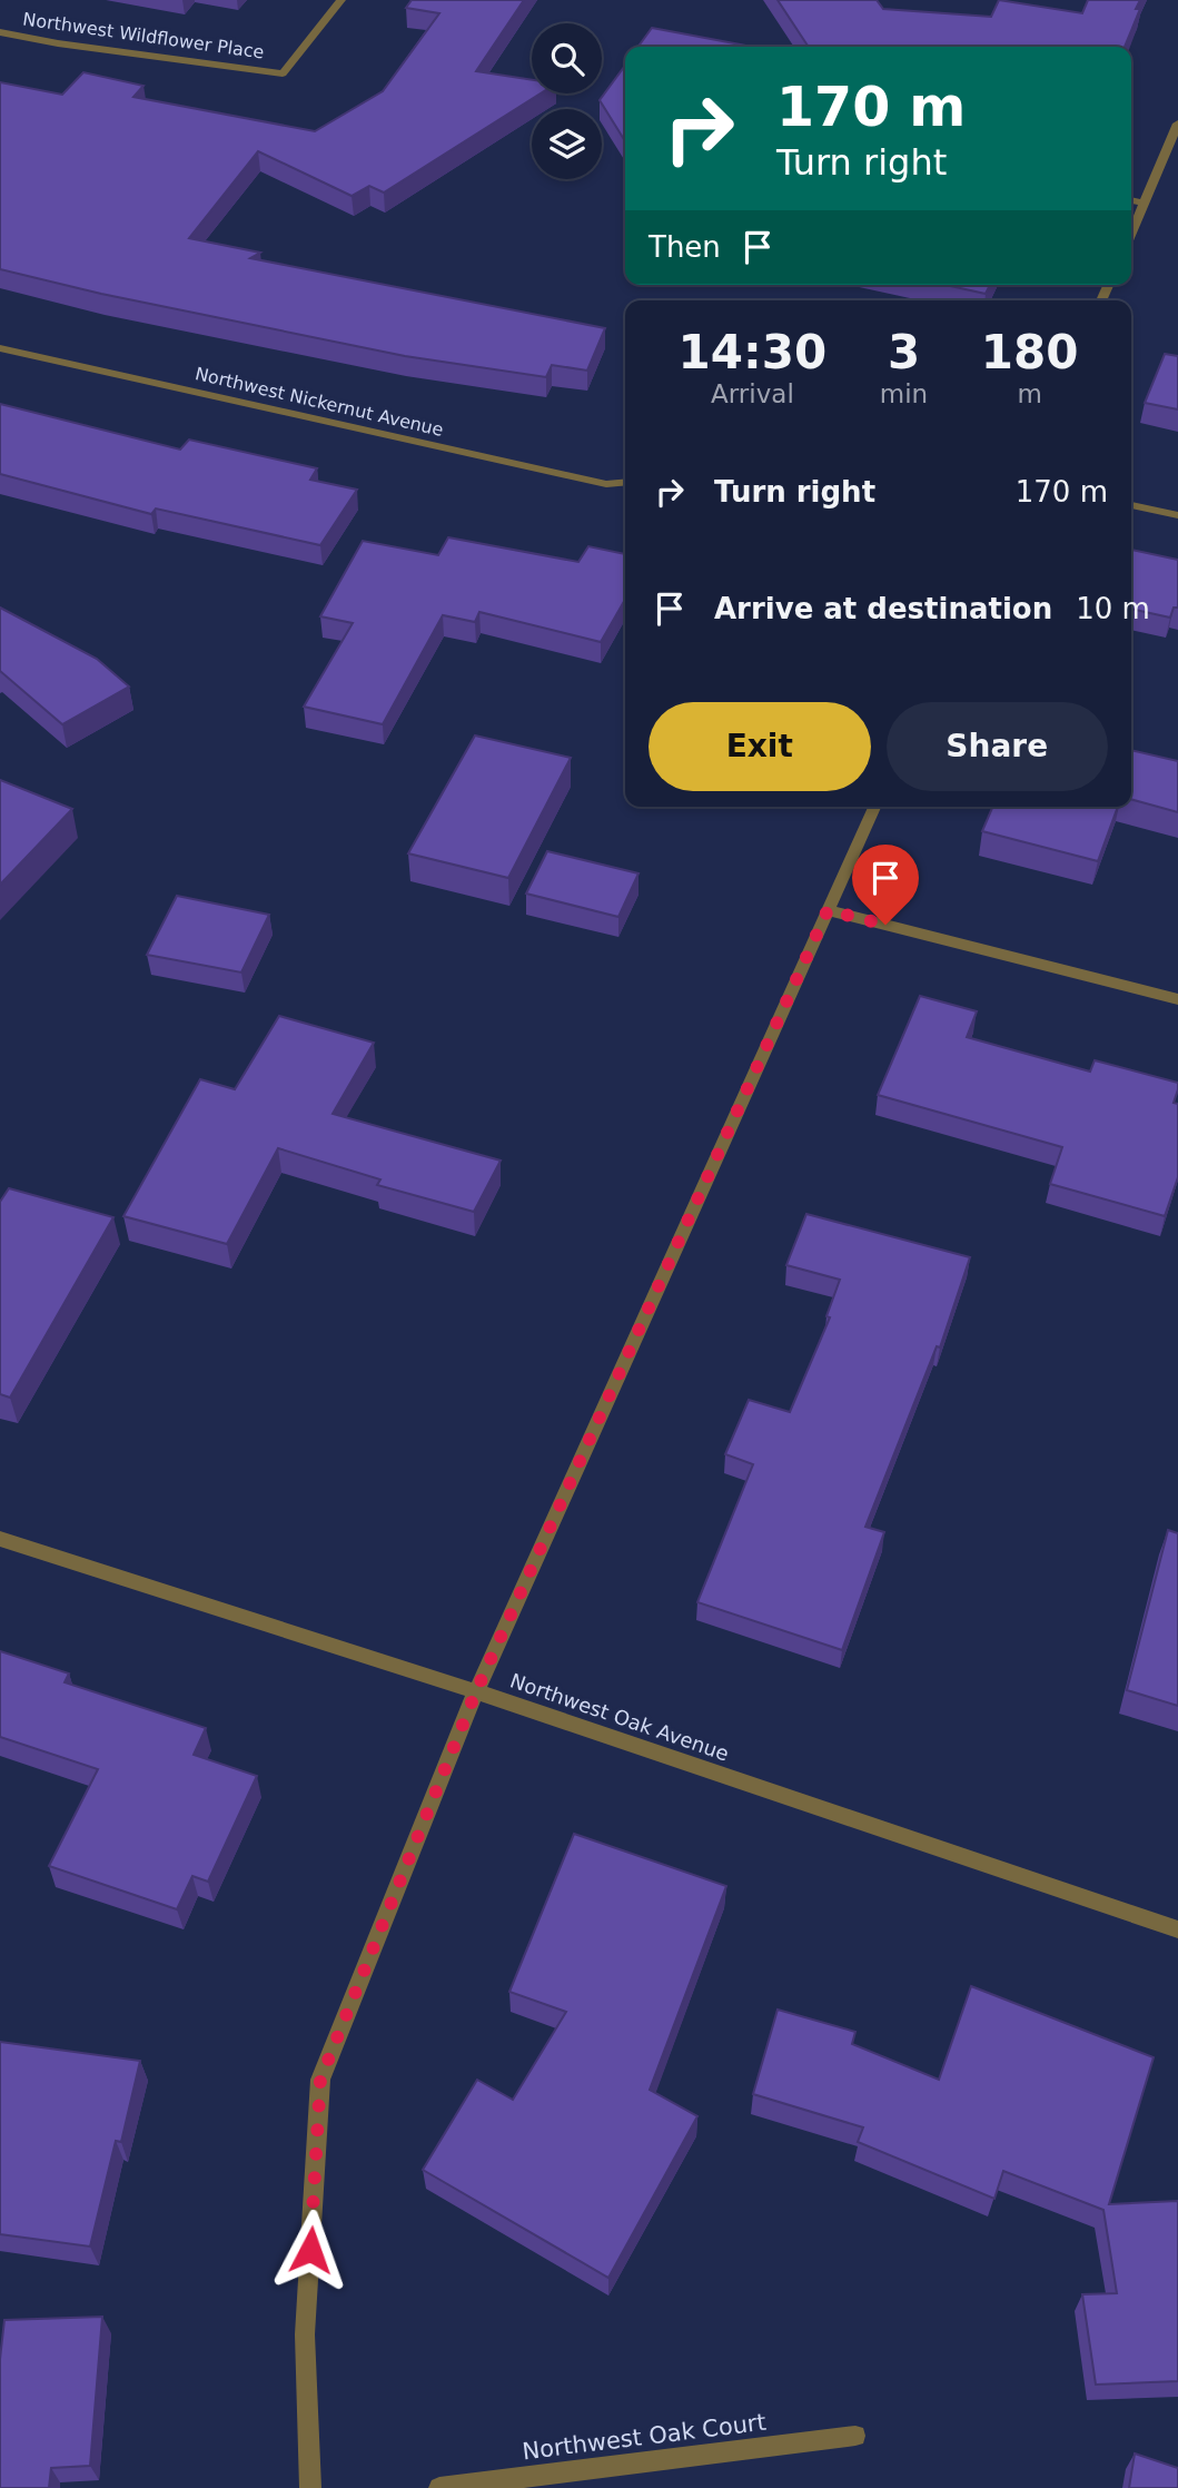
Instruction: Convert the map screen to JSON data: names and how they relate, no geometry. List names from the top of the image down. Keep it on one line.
{"streets":{"street":["Northwest Wildflower Place","Northwest Nickernut Avenue","Northwest Oak Avenue","Northwest Oak Court"]},"page":{"turn":["170 m","Turn right"],"then":"Then","eta":["14:30","Arrival","3","min","180","m"],"list":[{"name":"Turn right","value":"170 m"},{"name":"Arrive at destination","value":"10 m"}],"buttons":["Exit","Share"]}}
